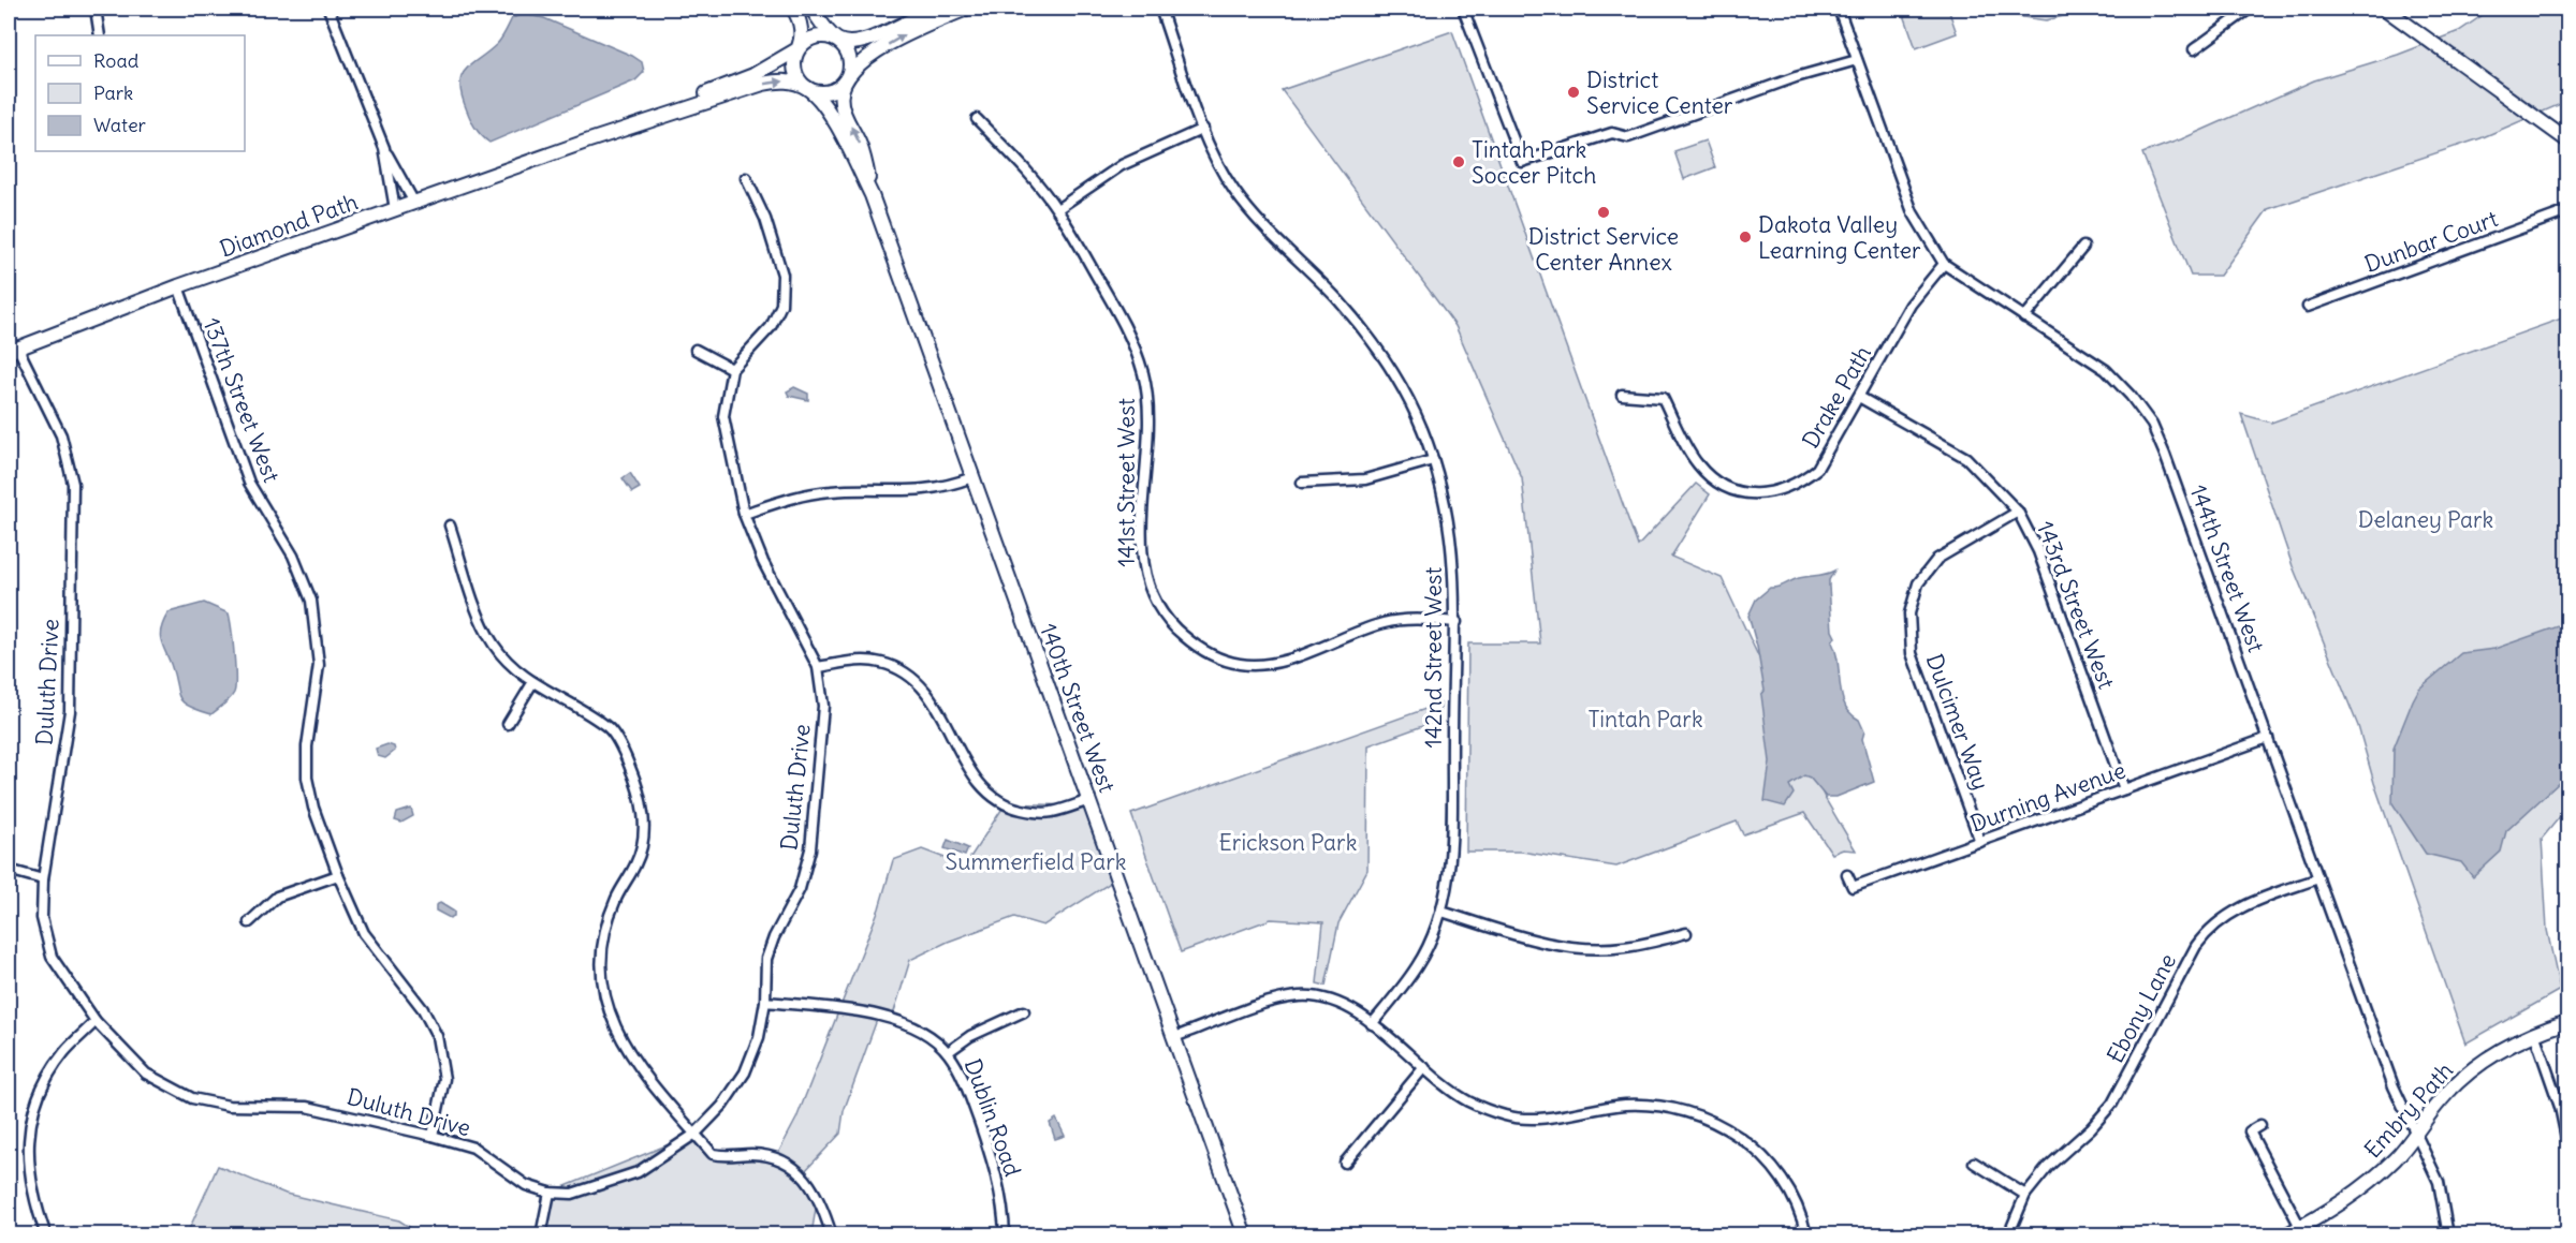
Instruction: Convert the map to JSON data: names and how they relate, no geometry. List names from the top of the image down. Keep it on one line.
{"streets":{"street":["Diamond Path","Dunbar Court","Drake Path","137th Street West","141st Street West","144th Street West","143rd Street West","142nd Street West","Duluth Drive","140th Street West","Dulcimer Way","Durning Avenue","Ebony Lane","Embry Path","Dublin Road"]},"crossings":[["Diamond Path","137th Street West"],["Diamond Path","Duluth Drive"],["Diamond Path","140th Street West"],["Drake Path","144th Street West"],["Drake Path","143rd Street West"],["137th Street West","Duluth Drive"],["141st Street West","142nd Street West"],["144th Street West","Durning Avenue"],["144th Street West","Ebony Lane"],["144th Street West","Embry Path"],["143rd Street West","Dulcimer Way"],["143rd Street West","Durning Avenue"],["Duluth Drive","Dublin Road"],["Dulcimer Way","Durning Avenue"]],"parks":["Delaney Park","Tintah Park","Erickson Park","Summerfield Park"],"places":["District Service Center","Tintah Park Soccer Pitch","District Service Center Annex","Dakota Valley Learning Center"],"legend":["Road","Park","Water"]}
